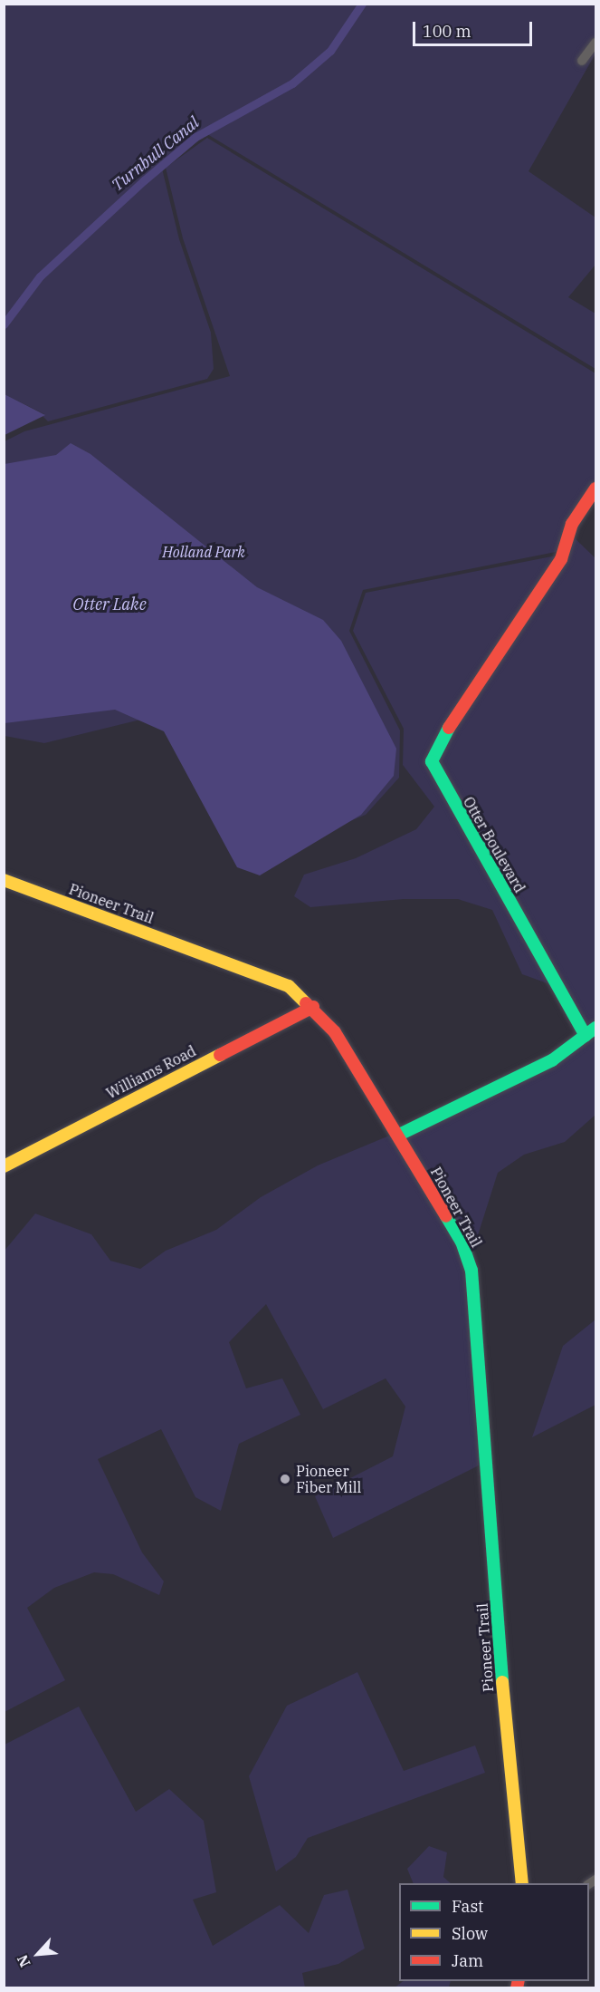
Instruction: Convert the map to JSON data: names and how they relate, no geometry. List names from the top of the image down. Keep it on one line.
{"streets":{"street":["Otter Boulevard","Pioneer Trail","Williams Road"]},"crossings":[["Otter Boulevard","Pioneer Trail"],["Pioneer Trail","Williams Road"]],"water":["Turnbull Canal","Otter Lake"],"parks":["Holland Park"],"places":["Pioneer Fiber Mill"],"legend":["Fast","Slow","Jam"],"scale_bar":"100 m","north":"bottom left"}
